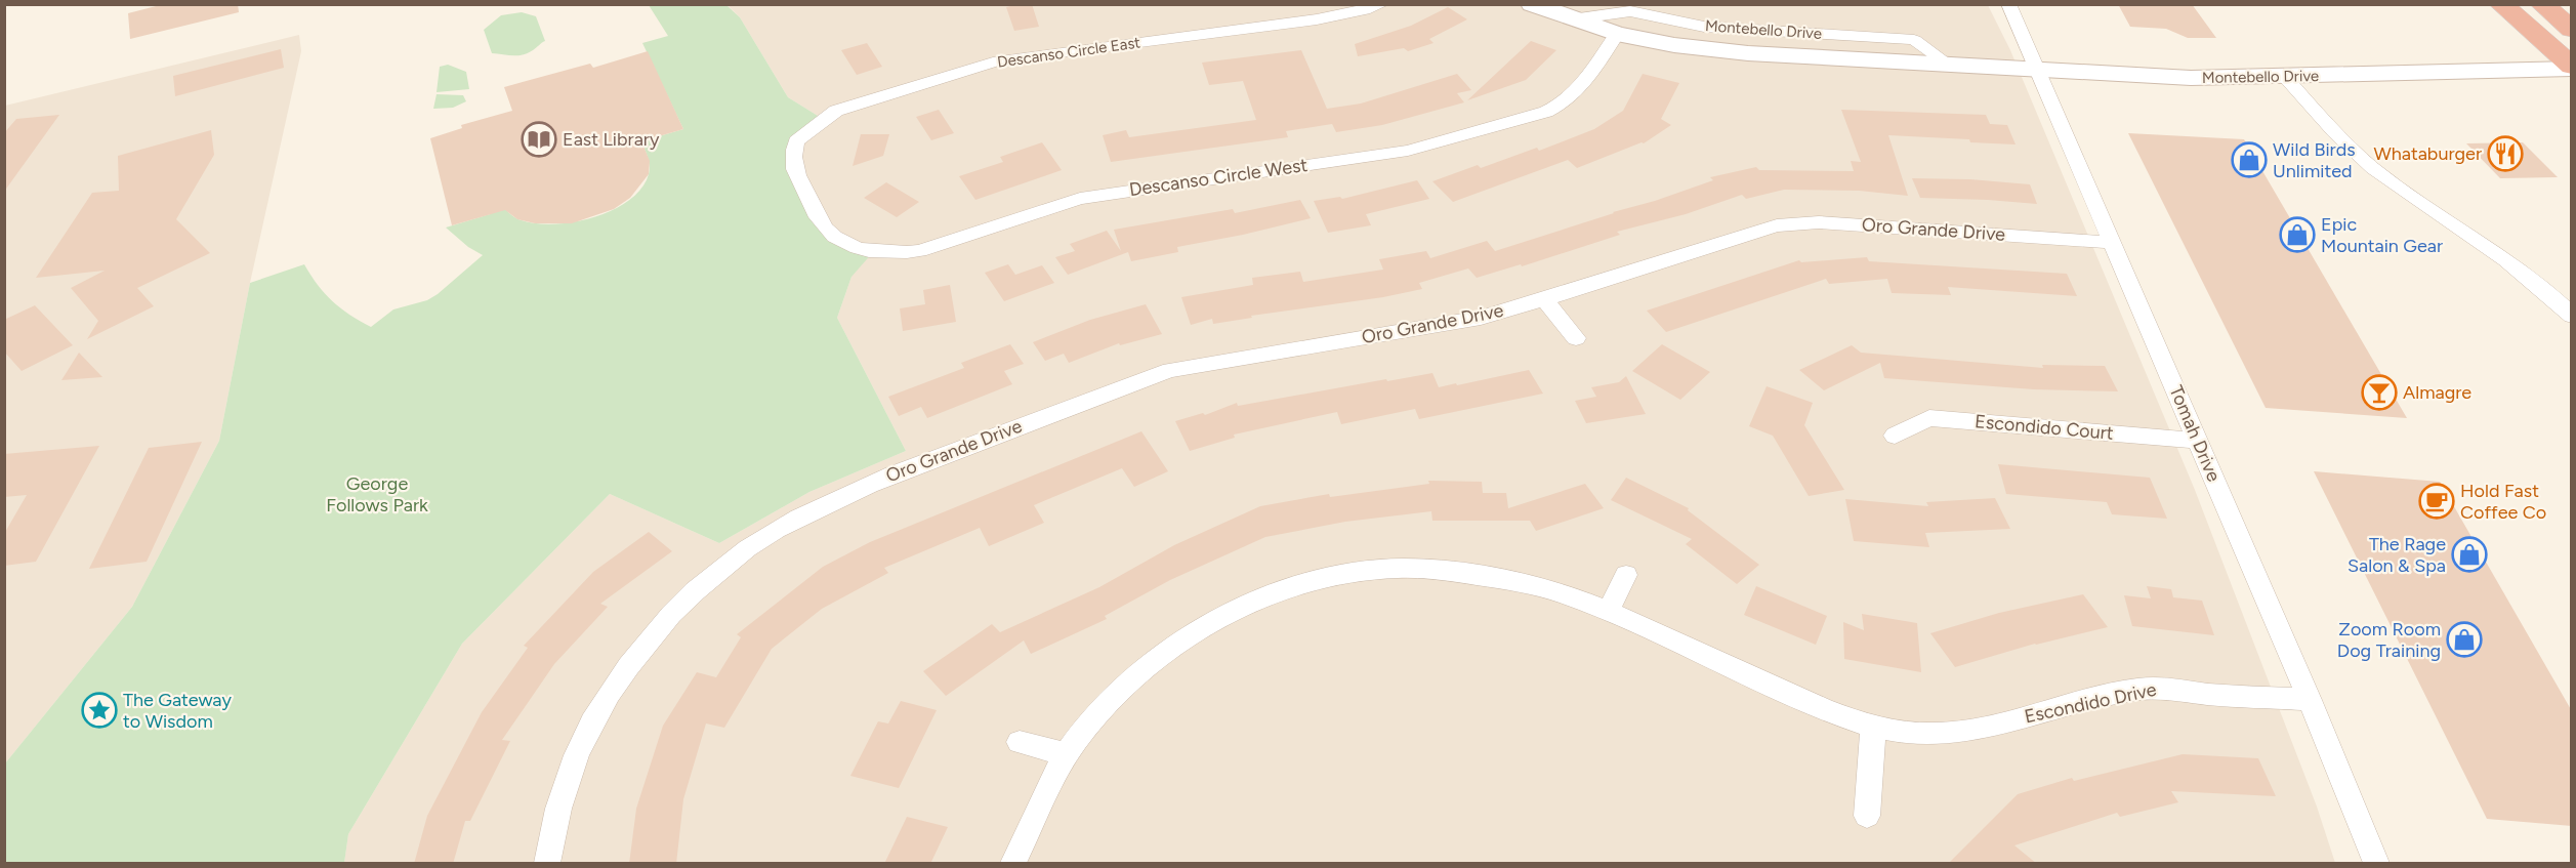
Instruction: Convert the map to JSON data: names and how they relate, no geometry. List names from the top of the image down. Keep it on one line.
{"streets":{"street":["Montebello Drive","Descanso Circle East","Descanso Circle West","Oro Grande Drive","Escondido Court","Tomah Drive","Escondido Drive"]},"crossings":[["Montebello Drive","Descanso Circle West"],["Montebello Drive","Tomah Drive"],["Descanso Circle East","Descanso Circle West"],["Oro Grande Drive","Tomah Drive"],["Escondido Court","Tomah Drive"],["Tomah Drive","Escondido Drive"]],"parks":["George Follows Park"],"places":{"library":["East Library"],"restaurant":["Whataburger"],"shop":["Wild Birds Unlimited","Epic Mountain Gear","The Rage Salon & Spa","Zoom Room Dog Training"],"bar":["Almagre"],"cafe":["Hold Fast Coffee Co"],"place":["The Gateway to Wisdom"]}}
